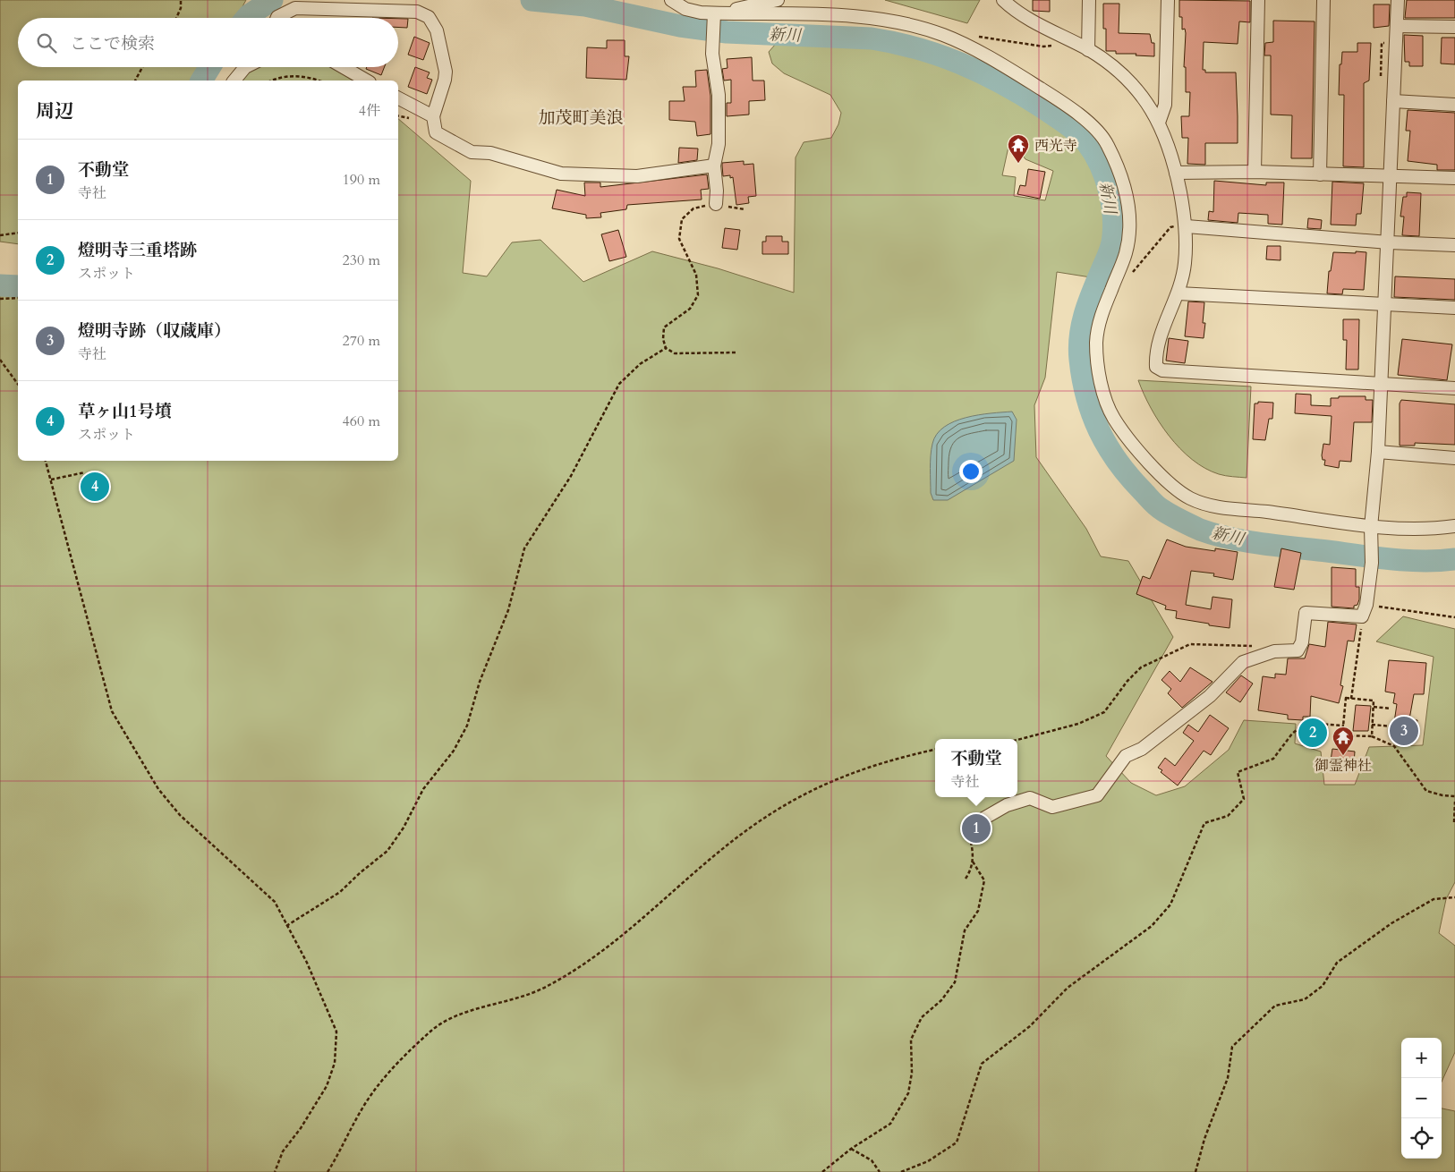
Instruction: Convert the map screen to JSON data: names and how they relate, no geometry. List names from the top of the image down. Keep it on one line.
{"districts":["加茂町美浪"],"water":["新川"],"places":{"temple":["西光寺","御霊神社"]},"page":{"search":"ここで検索","heading":["周辺","4件"],"list":[{"mark":"1","name":"不動堂","note":"寺社","value":"190 m"},{"mark":"2","name":"燈明寺三重塔跡","note":"スポット","value":"230 m"},{"mark":"3","name":"燈明寺跡（収蔵庫）","note":"寺社","value":"270 m"},{"mark":"4","name":"草ヶ山1号墳","note":"スポット","value":"460 m"}],"pins":["4","3","2","1"],"popup":["不動堂","寺社"],"map_buttons":["+","−"]}}
